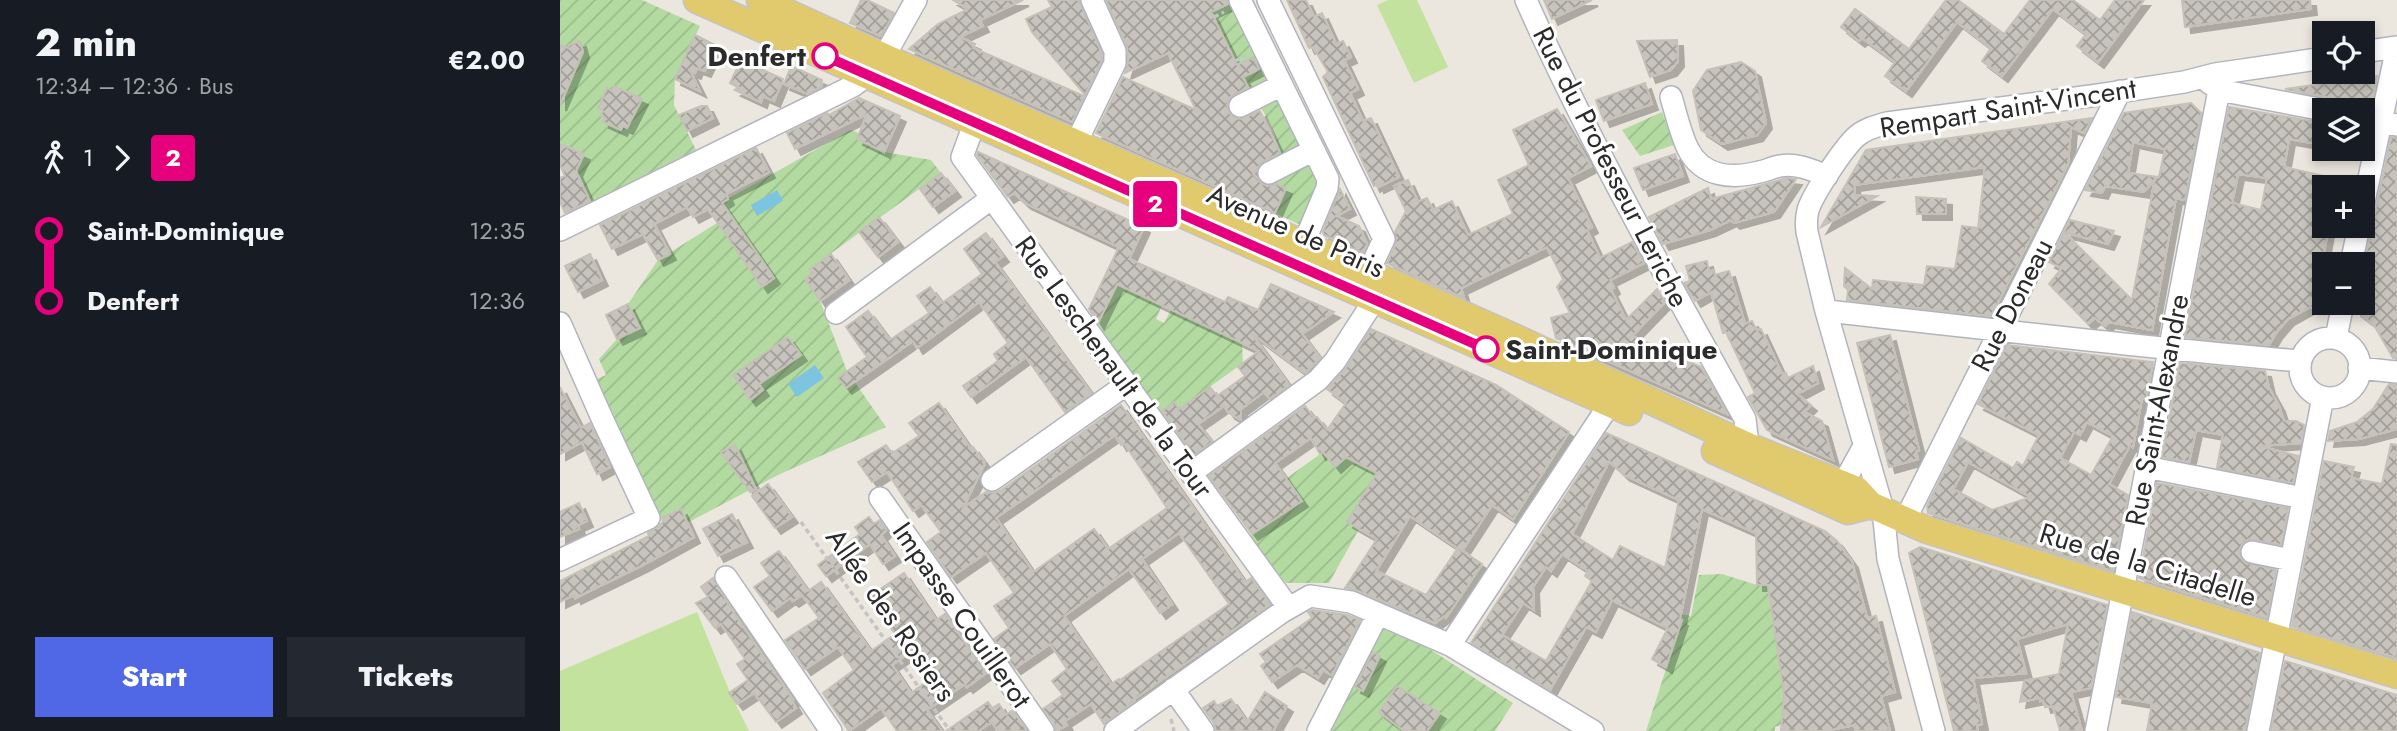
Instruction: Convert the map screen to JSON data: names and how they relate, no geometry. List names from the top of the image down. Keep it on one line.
{"streets":{"main road":["Avenue de Paris","Rue de la Citadelle"],"street":["Rempart Saint-Vincent","Rue du Professeur Leriche","Rue Doneau","Rue Leschenault de la Tour","Rue Saint-Alexandre","Impasse Couillerot"],"path":["Allée des Rosiers"]},"crossings":[["Rempart Saint-Vincent","Avenue de Paris"],["Rempart Saint-Vincent","Rue Doneau"],["Rempart Saint-Vincent","Rue Saint-Alexandre"],["Rempart Saint-Vincent","Rue de la Citadelle"],["Rue du Professeur Leriche","Avenue de Paris"],["Avenue de Paris","Rue Doneau"],["Avenue de Paris","Rue Leschenault de la Tour"],["Avenue de Paris","Rue de la Citadelle"],["Rue Doneau","Rue de la Citadelle"],["Rue Saint-Alexandre","Rue de la Citadelle"]],"places":["Denfert","Saint-Dominique"],"lines":["bus line 2"],"page":{"heading":["2 min","12:34 – 12:36 · Bus","€2.00"],"on_map":"2","map_buttons":["+","−"],"legs":["1","2"],"list":[{"name":"Saint-Dominique","value":"12:35"},{"name":"Denfert","value":"12:36"}],"buttons":["Start","Tickets"]}}
